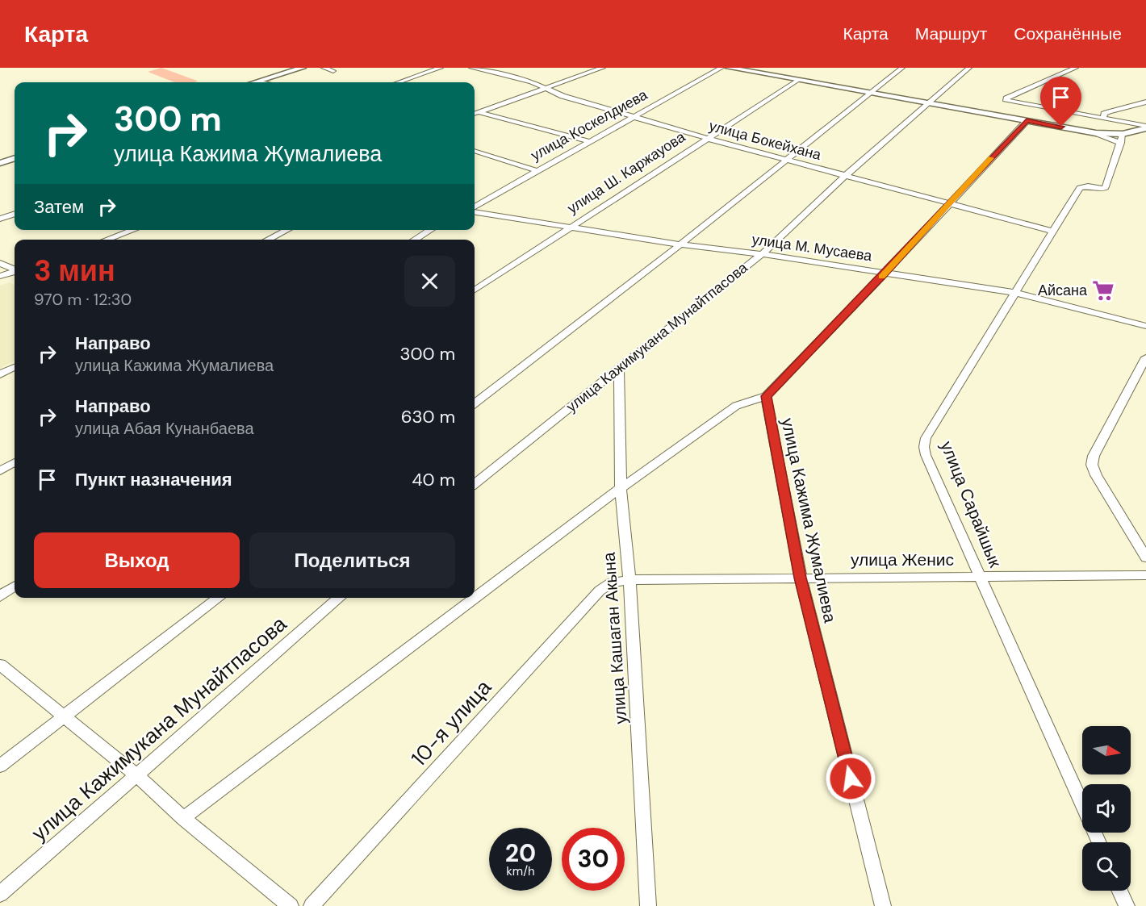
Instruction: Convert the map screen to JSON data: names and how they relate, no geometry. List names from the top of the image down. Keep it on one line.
{"streets":{"street":["улица Коскелдиева","улица Бокейхана","улица Ш. Каржауова","улица М. Мусаева","улица Кажимукана Мунайтпасова","улица Сарайшык","улица Кажима Жумалиева","улица Женис","улица Кашаган Акына","10-я улица"]},"crossings":[["улица Коскелдиева","улица Бокейхана"],["улица Бокейхана","улица Ш. Каржауова"],["улица Бокейхана","улица Кажимукана Мунайтпасова"],["улица Бокейхана","улица Сарайшык"],["улица Ш. Каржауова","улица М. Мусаева"],["улица М. Мусаева","улица Кажимукана Мунайтпасова"],["улица М. Мусаева","улица Сарайшык"],["улица Кажимукана Мунайтпасова","улица Кашаган Акына"],["улица Сарайшык","улица Женис"],["улица Кажима Жумалиева","улица Женис"],["улица Женис","улица Кашаган Акына"],["улица Женис","10-я улица"],["улица Кашаган Акына","10-я улица"]],"places":{"supermarket":["Айсана"]},"north":"right","page":{"header":"Карта","nav":["Карта","Маршрут","Сохранённые"],"turn":["300 m","улица Кажима Жумалиева"],"then":"Затем","heading":["3 мин","970 m · 12:30"],"list":[{"name":"Направо","note":"улица Кажима Жумалиева","value":"300 m"},{"name":"Направо","note":"улица Абая Кунанбаева","value":"630 m"},{"name":"Пункт назначения","value":"40 m"}],"buttons":["Выход","Поделиться"],"speed":"20 km/h","limit":"30"}}
